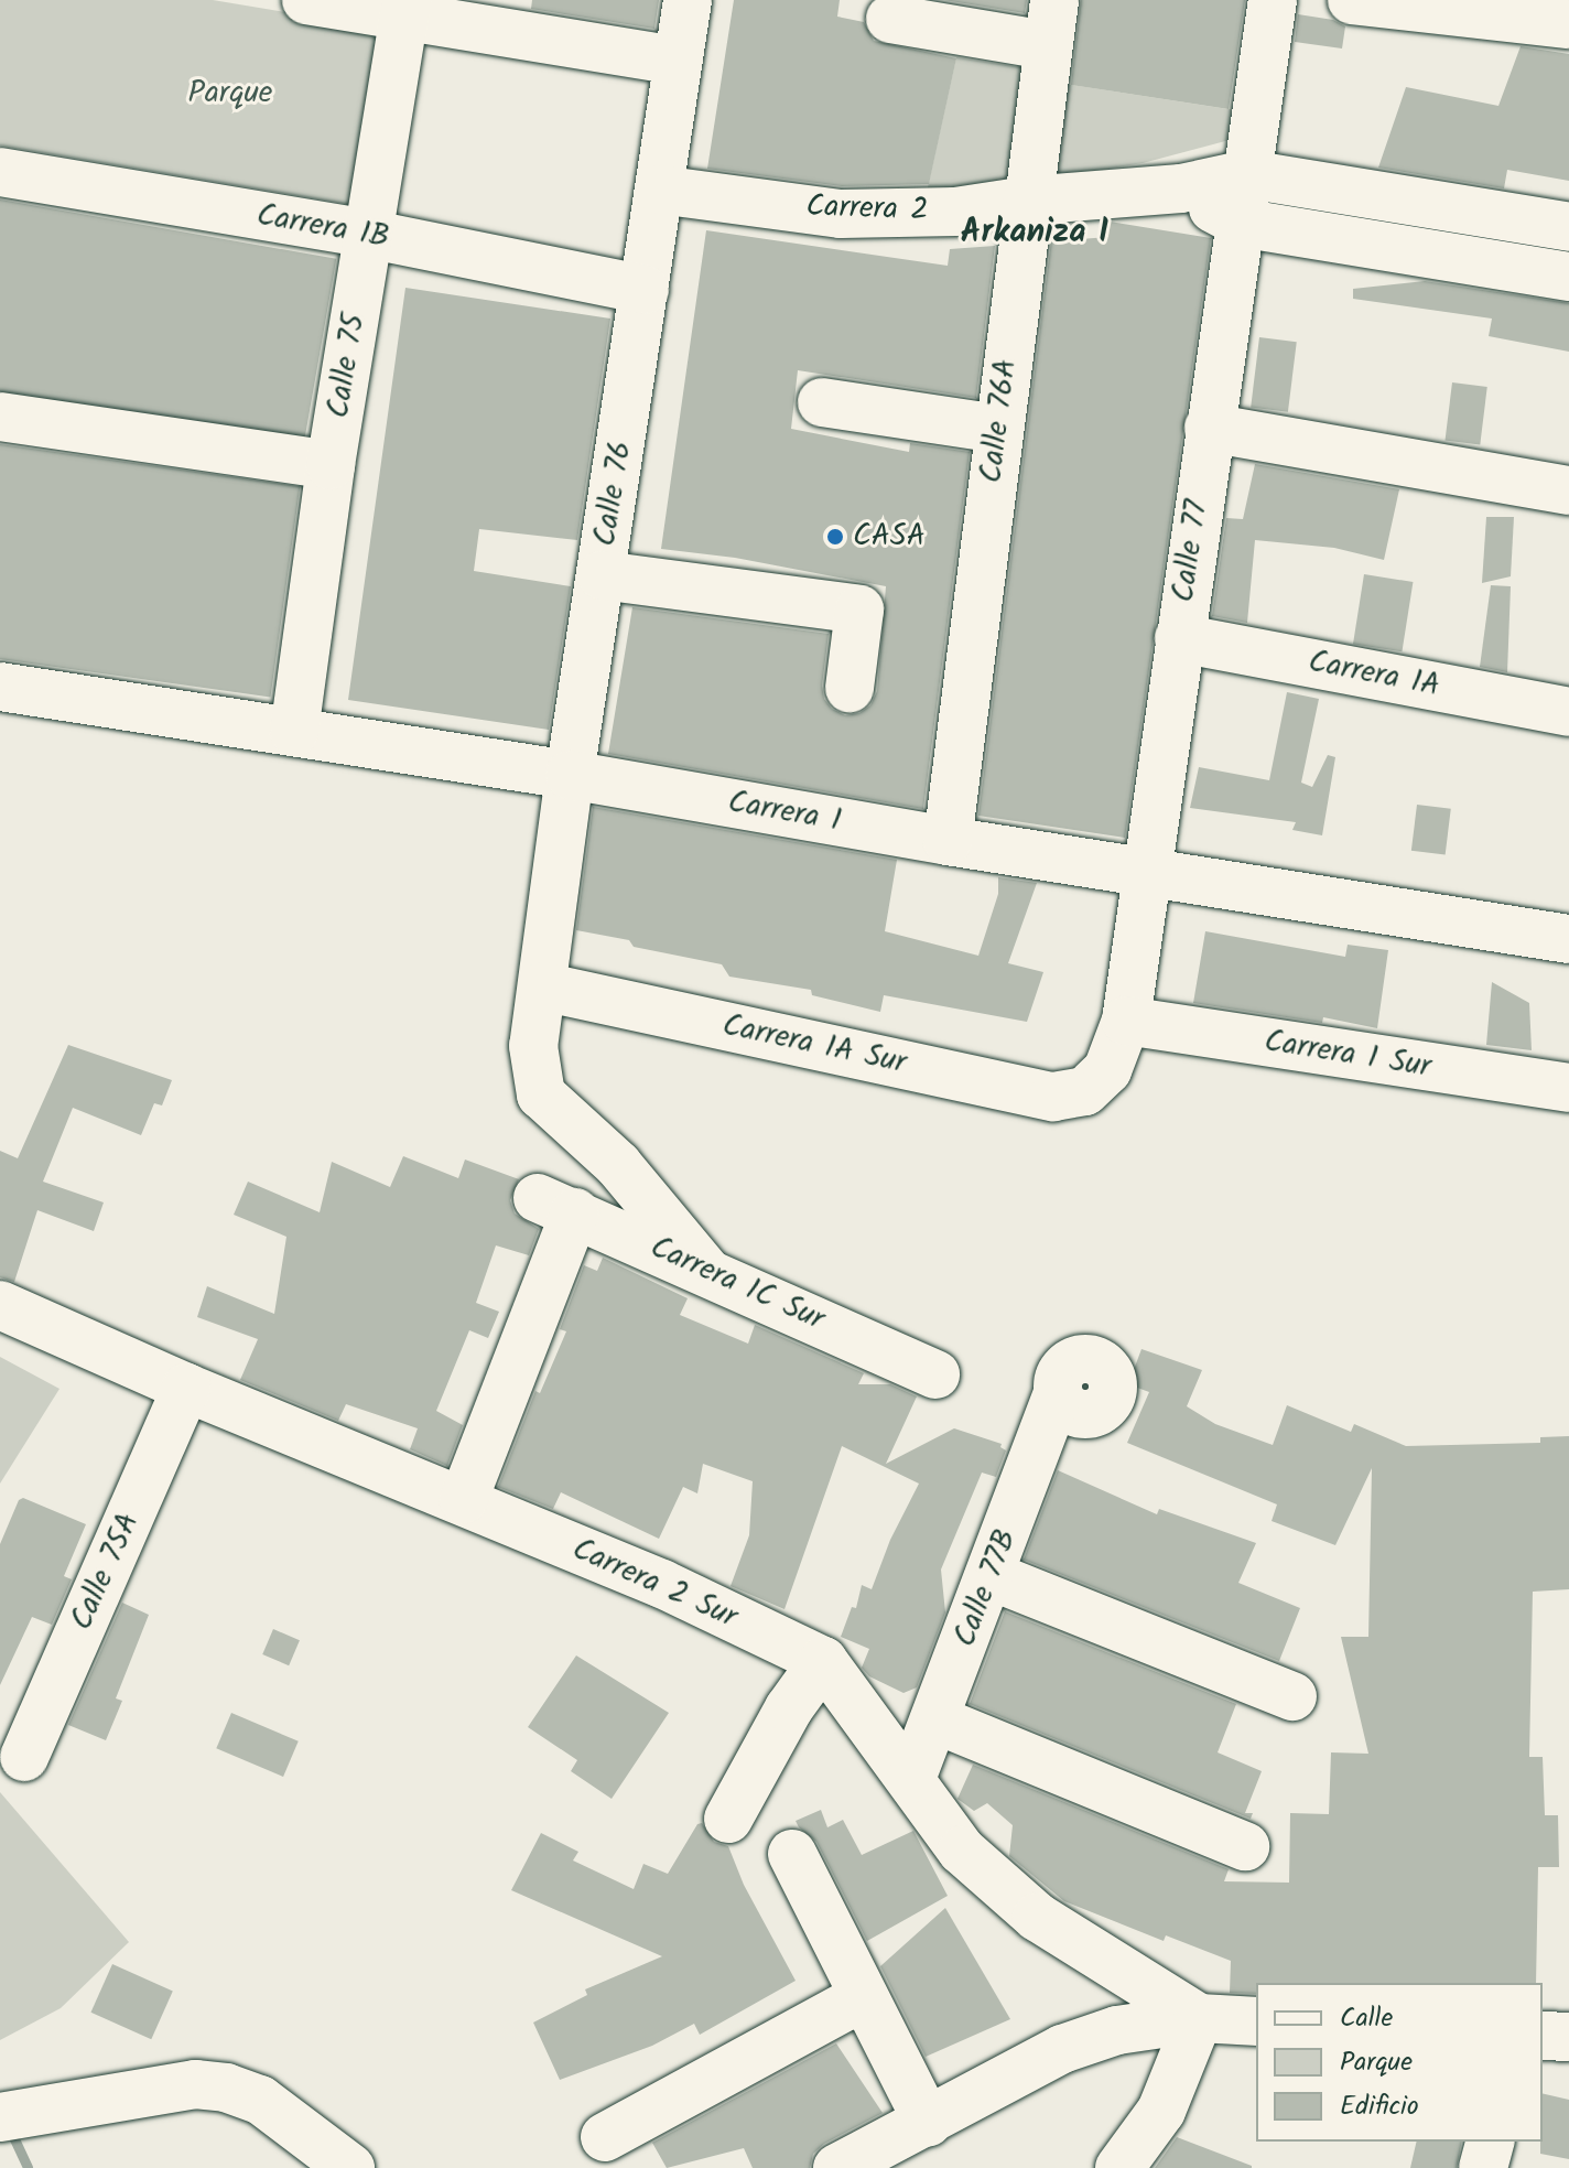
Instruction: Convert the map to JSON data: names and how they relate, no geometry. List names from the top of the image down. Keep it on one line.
{"streets":{"street":["Carrera 2","Carrera 1B","Calle 75","Calle 76A","Calle 76","Calle 77","Carrera 1A","Carrera 1","Carrera 1A Sur","Carrera 1 Sur","Carrera 1C Sur","Calle 75A","Carrera 2 Sur","Calle 77B"]},"crossings":[["Carrera 2","Calle 76A"],["Carrera 2","Calle 76"],["Carrera 2","Calle 77"],["Carrera 1B","Calle 75"],["Carrera 1B","Calle 76"],["Calle 75","Carrera 1"],["Calle 76A","Carrera 1"],["Calle 76","Carrera 1"],["Calle 76","Carrera 1A Sur"],["Calle 76","Carrera 1C Sur"],["Calle 77","Carrera 1A"],["Calle 77","Carrera 1"],["Calle 77","Carrera 1A Sur"],["Calle 77","Carrera 1 Sur"],["Carrera 1C Sur","Carrera 2 Sur"],["Calle 75A","Carrera 2 Sur"],["Carrera 2 Sur","Calle 77B"]],"districts":["Arkaniza I"],"parks":["Parque"],"places":["CASA"],"legend":["Calle","Parque","Edificio"]}
